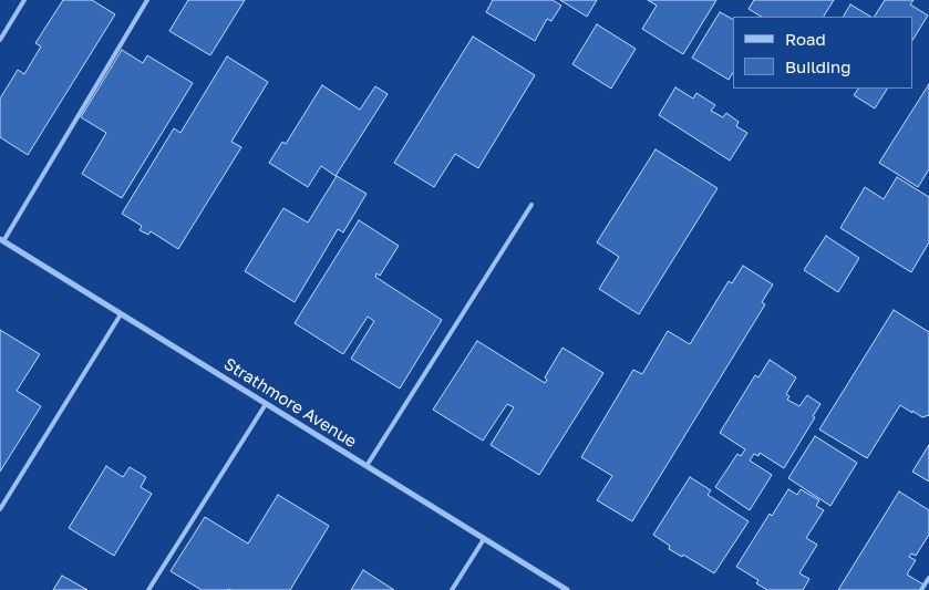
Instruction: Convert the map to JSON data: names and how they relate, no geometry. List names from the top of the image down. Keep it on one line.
{"streets":{"street":["Strathmore Avenue"]},"legend":["Road","Building"]}
